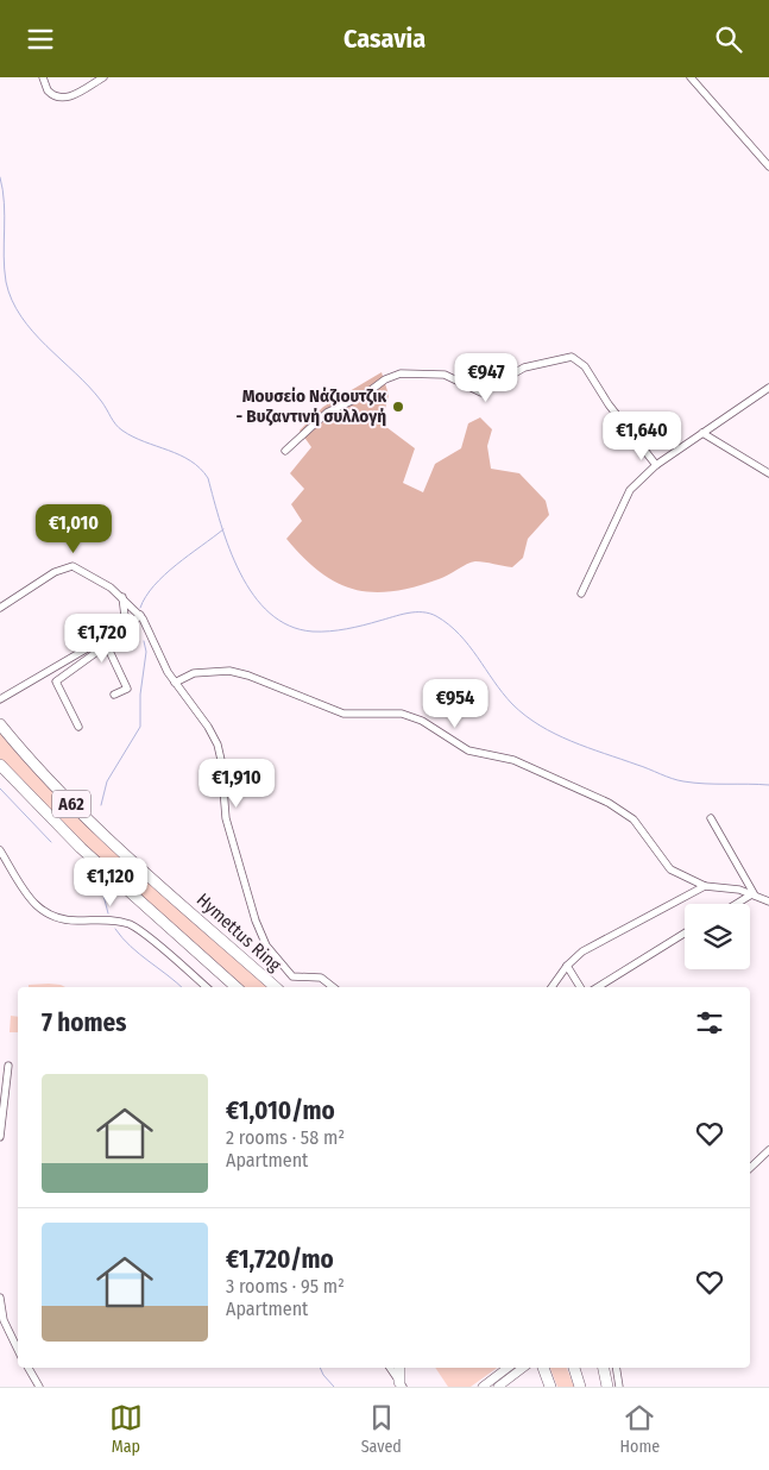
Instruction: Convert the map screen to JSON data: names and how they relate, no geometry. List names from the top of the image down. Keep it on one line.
{"streets":{"highway":["Α62","Hymettus Ring"]},"places":["Μουσείο Νάζιουτζικ - Βυζαντινή συλλογή"],"page":{"header":"Casavia","price":["€947","€1,640","€1,010","€1,720","€954","€1,910","€1,120"],"heading":"7 homes","list":[{"name":"€1,010/mo","note":"2 rooms · 58 m² · Apartment"},{"name":"€1,720/mo","note":"3 rooms · 95 m² · Apartment"}],"tabs":["Map","Saved","Home"]}}
